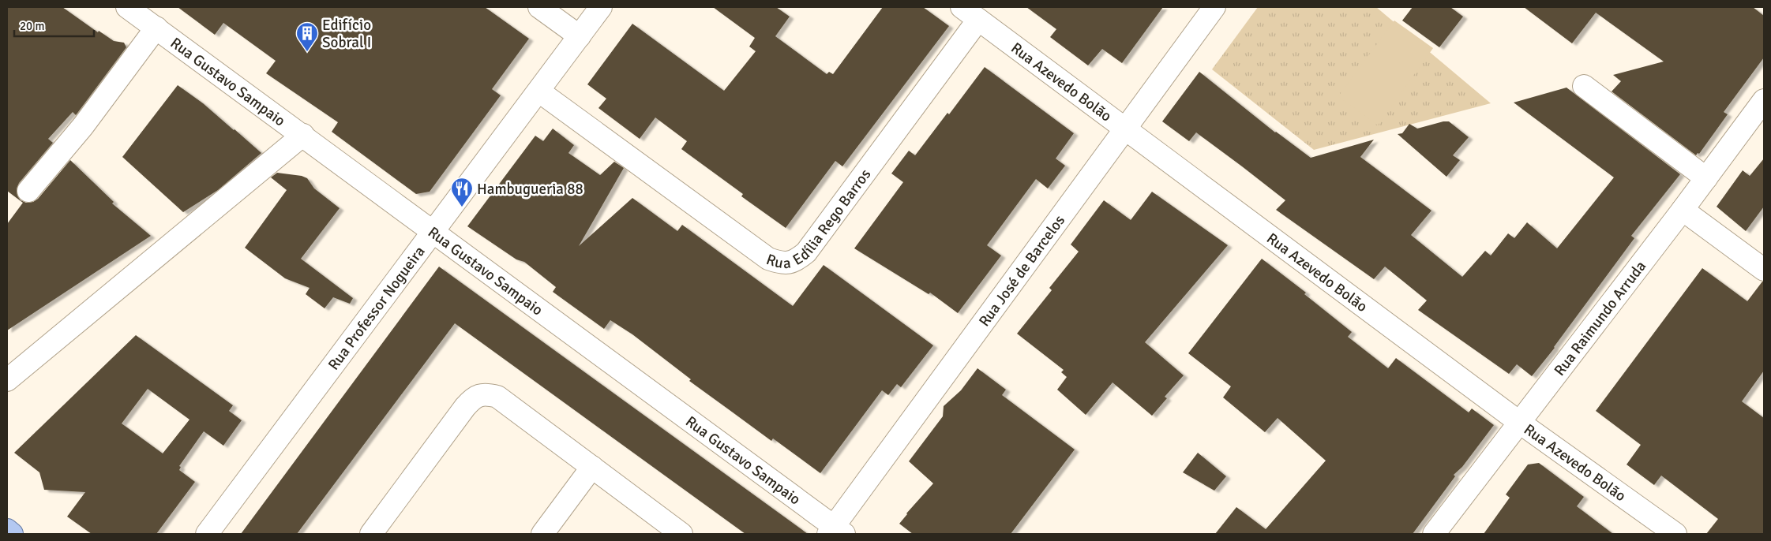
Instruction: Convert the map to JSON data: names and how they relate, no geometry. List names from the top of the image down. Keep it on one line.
{"streets":{"street":["Rua Gustavo Sampaio","Rua Azevedo Bolão","Rua Edília Rego Barros","Rua José de Barcelos","Rua Professor Nogueira","Rua Raimundo Arruda"]},"crossings":[["Rua Gustavo Sampaio","Rua José de Barcelos"],["Rua Gustavo Sampaio","Rua Professor Nogueira"],["Rua Azevedo Bolão","Rua Edília Rego Barros"],["Rua Azevedo Bolão","Rua José de Barcelos"],["Rua Azevedo Bolão","Rua Raimundo Arruda"],["Rua Edília Rego Barros","Rua Professor Nogueira"]],"places":{"building":["Edifício Sobral I"],"restaurant":["Hambugueria 88"]},"scale_bar":"20 m"}
